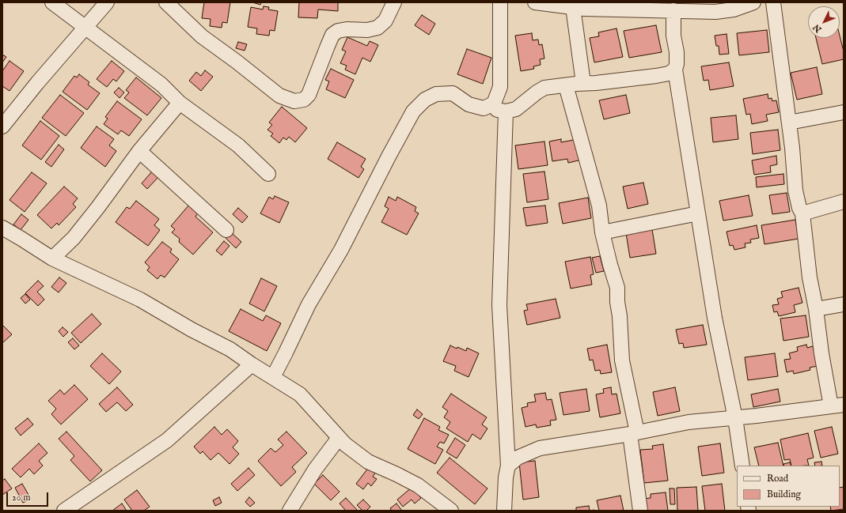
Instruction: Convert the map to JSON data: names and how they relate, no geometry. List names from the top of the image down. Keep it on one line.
{"legend":["Road","Building"],"scale_bar":"20 m","north":"bottom left"}
